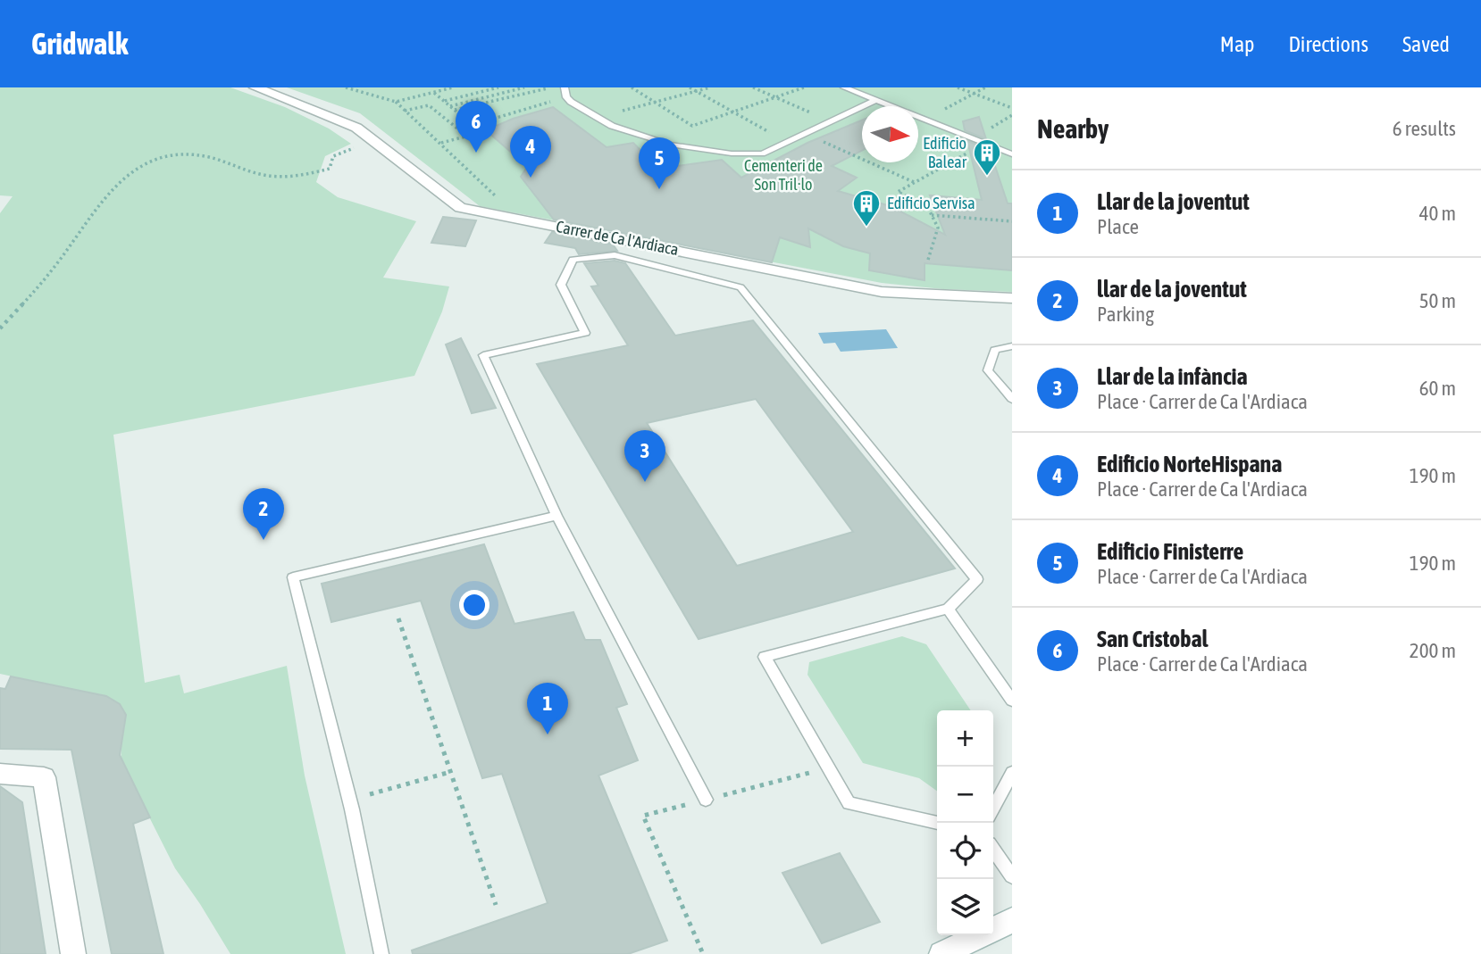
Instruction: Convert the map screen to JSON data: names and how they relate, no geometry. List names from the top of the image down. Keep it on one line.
{"streets":{"street":["Carrer de Ca l'Ardiaca"]},"parks":["Cementeri de Son Tril·lo"],"places":{"building":["Edificio Balear","Edificio Servisa"]},"north":"right","page":{"header":"Gridwalk","nav":["Map","Directions","Saved"],"heading":["Nearby","6 results"],"pins":["6","4","5","3","2","1"],"list":[{"mark":"1","name":"Llar de la joventut","note":"Place","value":"40 m"},{"mark":"2","name":"llar de la joventut","note":"Parking","value":"50 m"},{"mark":"3","name":"Llar de la infància","note":"Place · Carrer de Ca l'Ardiaca","value":"60 m"},{"mark":"4","name":"Edificio NorteHispana","note":"Place · Carrer de Ca l'Ardiaca","value":"190 m"},{"mark":"5","name":"Edificio Finisterre","note":"Place · Carrer de Ca l'Ardiaca","value":"190 m"},{"mark":"6","name":"San Cristobal","note":"Place · Carrer de Ca l'Ardiaca","value":"200 m"}],"map_buttons":["+","−"]}}
